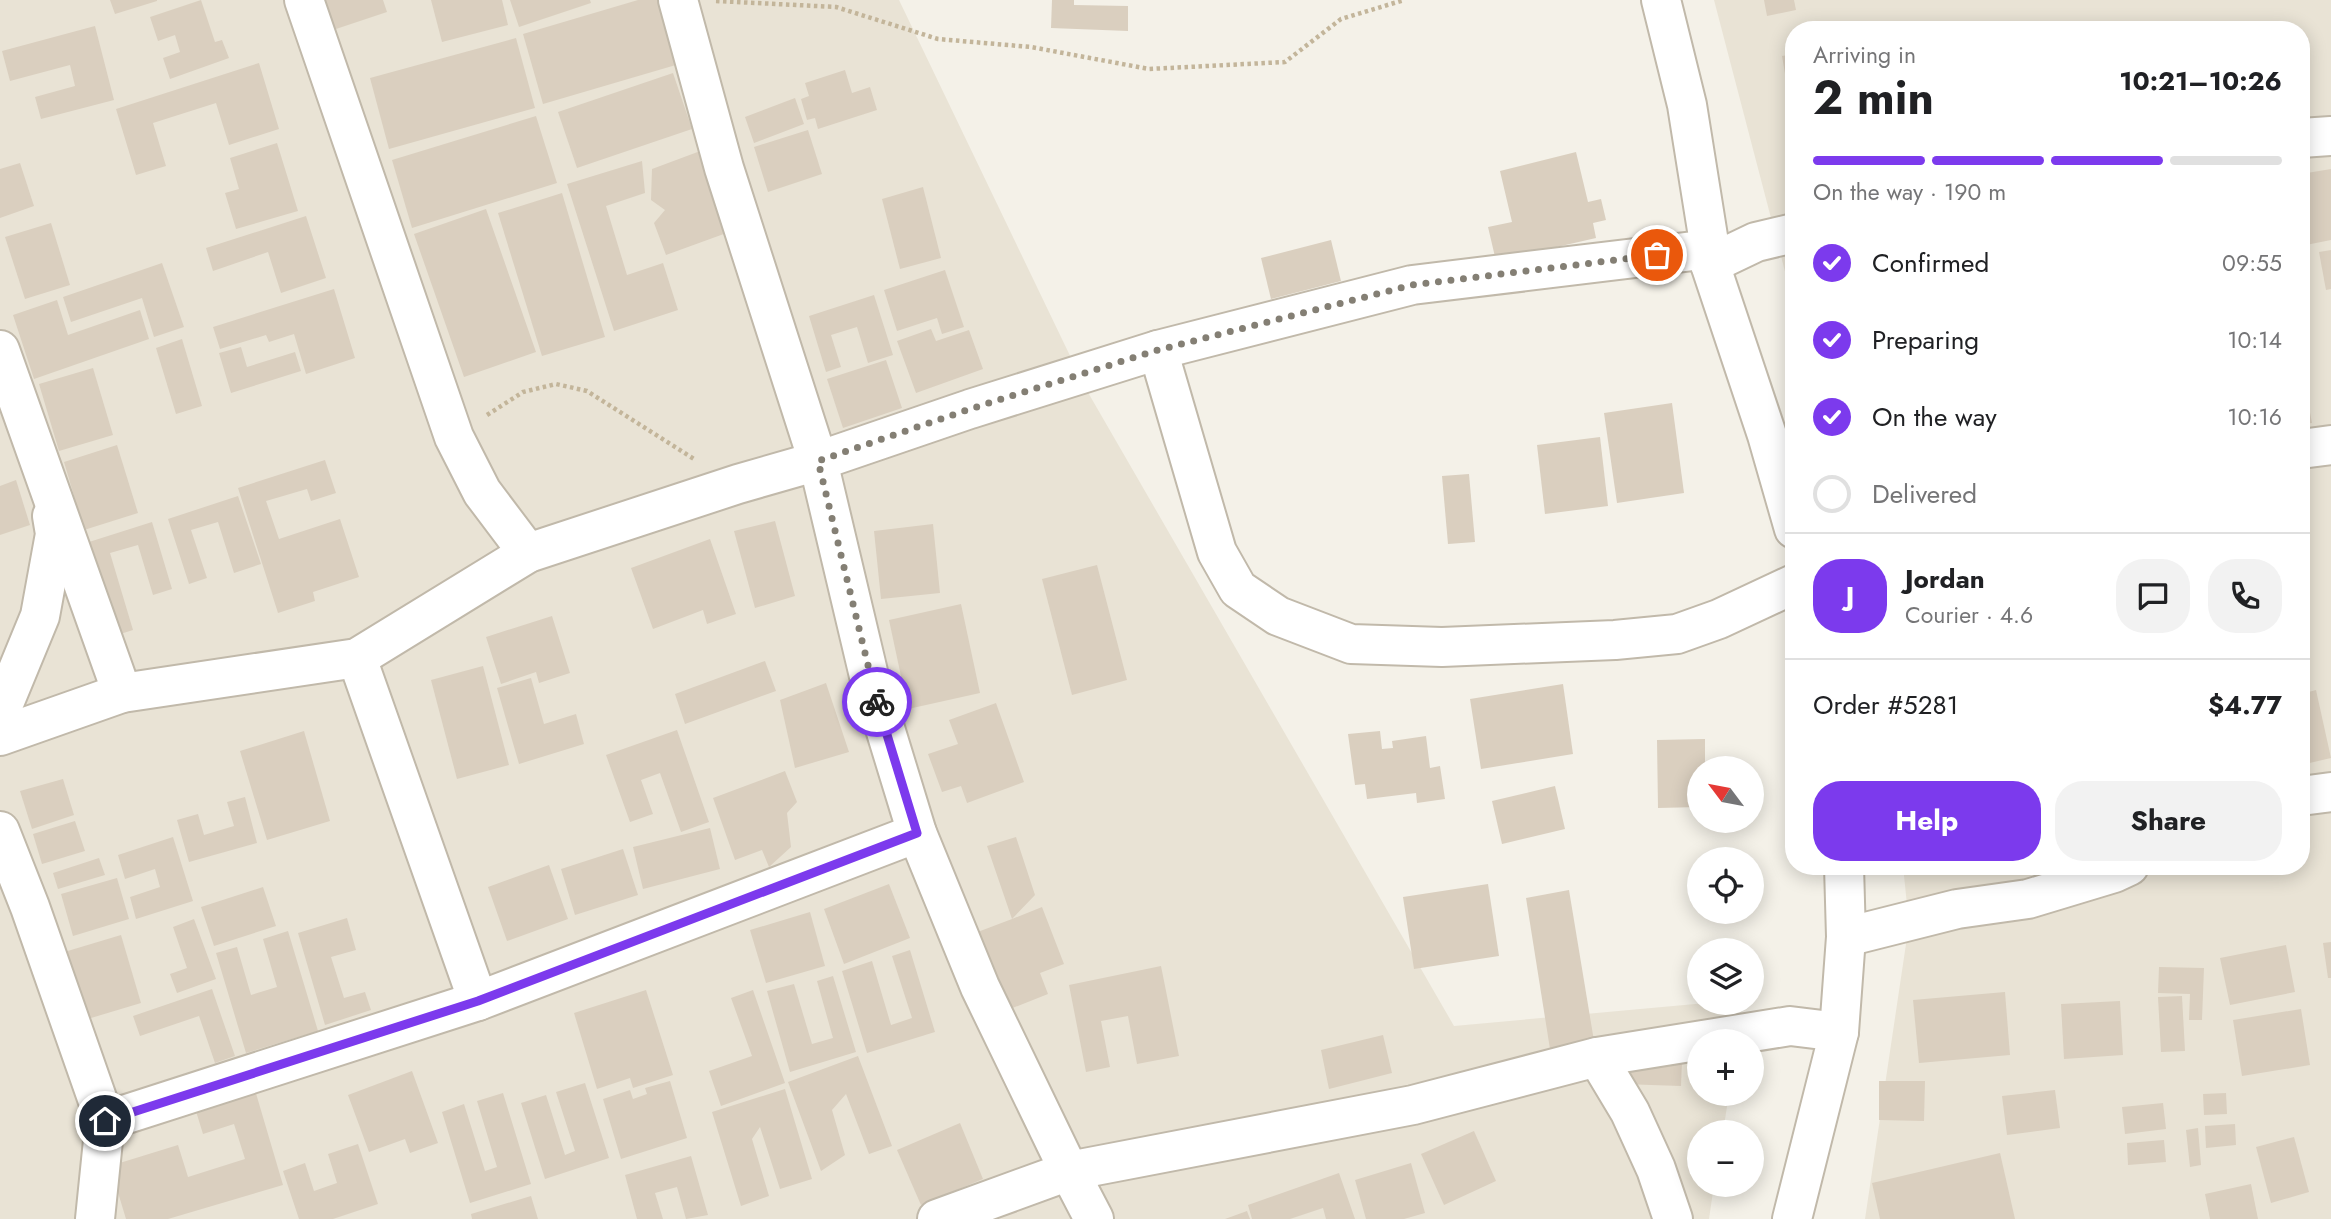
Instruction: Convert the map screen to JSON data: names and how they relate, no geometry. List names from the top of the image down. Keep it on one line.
{"north":"top left","page":{"heading":["2 min","Arriving in","10:21–10:26"],"panel":["Jordan","Courier · 4.6","Order #5281","$4.77"],"bar":"On the way · 190 m","list":[["Confirmed","09:55"],["Preparing","10:14"],["On the way","10:16"],"Delivered"],"round":"J","map_buttons":["+","−"],"buttons":["Help","Share"]}}
